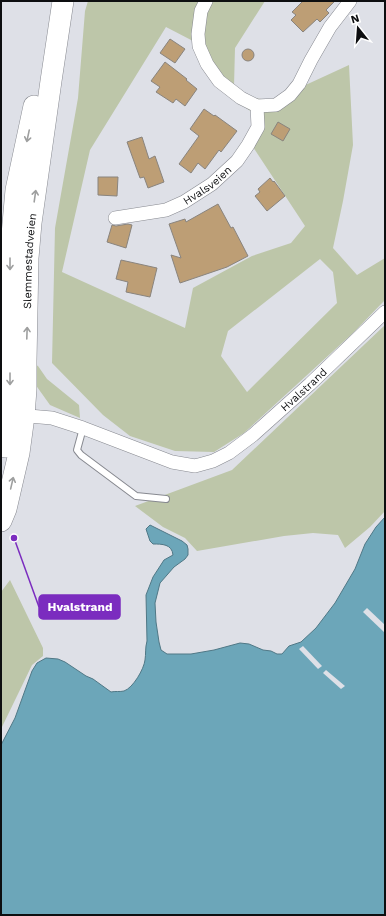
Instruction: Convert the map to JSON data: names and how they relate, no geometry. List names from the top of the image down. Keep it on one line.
{"streets":{"main road":["Slemmestadveien"],"street":["Hvalsveien","Hvalstrand"]},"crossings":[["Slemmestadveien","Hvalstrand"]],"places":["Hvalstrand"],"north":"top"}
